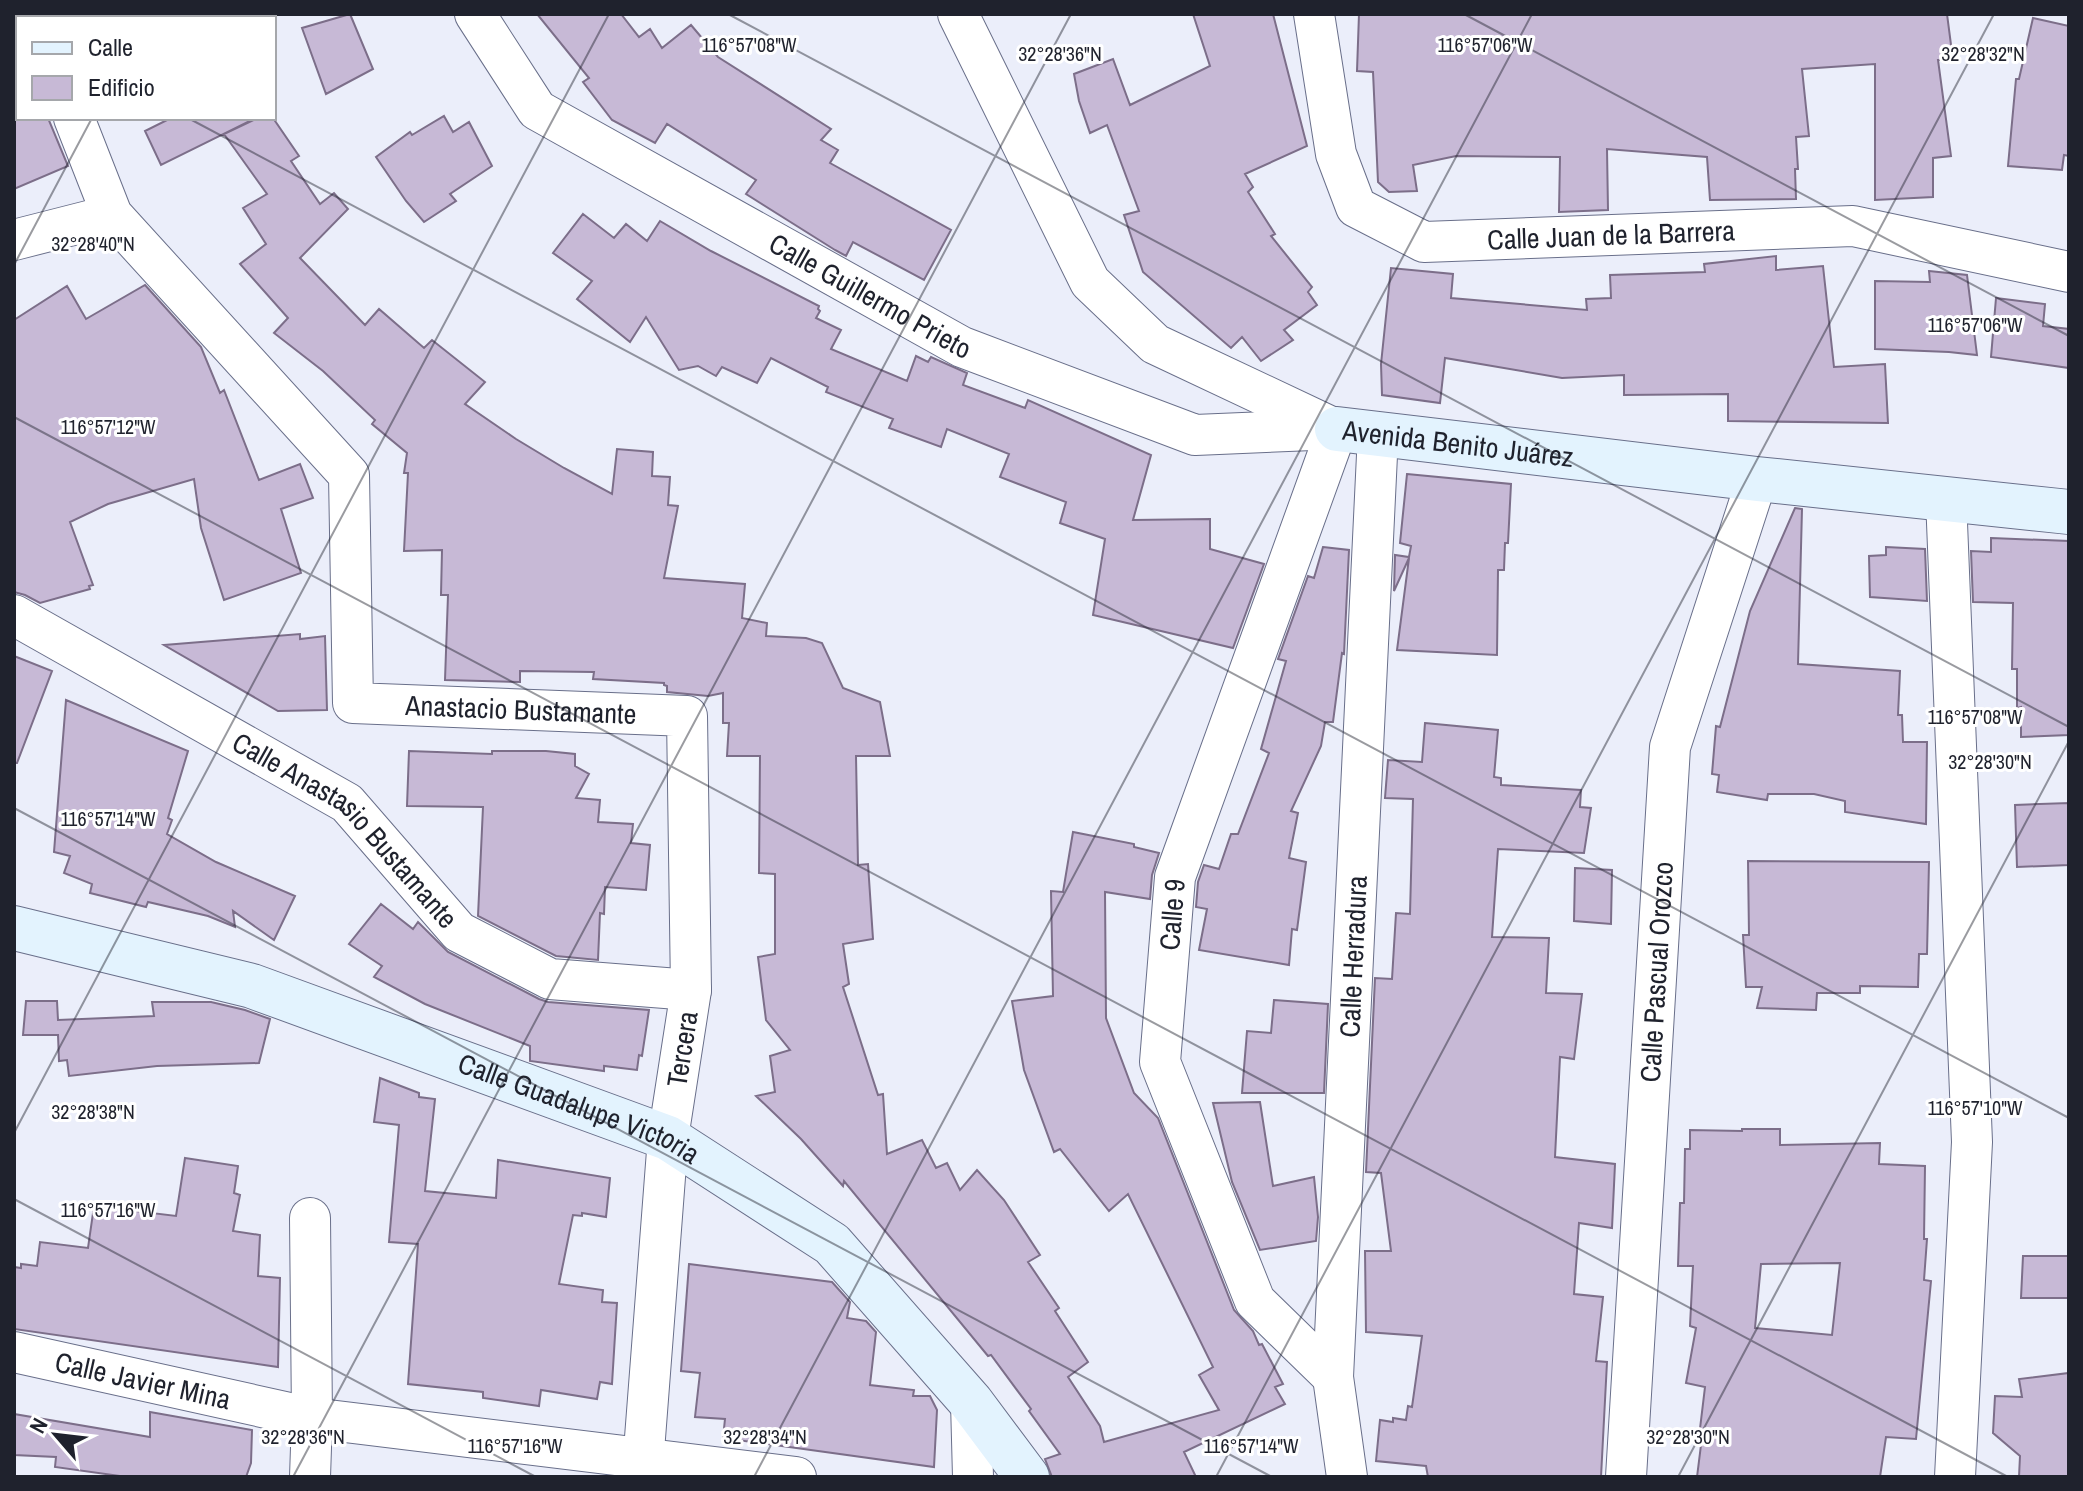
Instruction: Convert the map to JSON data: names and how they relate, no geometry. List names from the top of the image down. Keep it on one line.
{"streets":{"street":["Calle Juan de la Barrera","Calle Guillermo Prieto","Avenida Benito Juárez","Anastacio Bustamante","Calle Anastasio Bustamante","Calle 9","Calle Herradura","Calle Pascual Orozco","Tercera","Calle Guadalupe Victoria","Calle Javier Mina"]},"crossings":[["Calle Guillermo Prieto","Avenida Benito Juárez"],["Calle Guillermo Prieto","Calle 9"],["Calle Guillermo Prieto","Calle Herradura"],["Avenida Benito Juárez","Calle 9"],["Avenida Benito Juárez","Calle Herradura"],["Avenida Benito Juárez","Calle Pascual Orozco"],["Anastacio Bustamante","Tercera"],["Calle Anastasio Bustamante","Tercera"],["Calle 9","Calle Herradura"],["Tercera","Calle Guadalupe Victoria"],["Tercera","Calle Javier Mina"]],"legend":["Calle","Edificio"],"north":"top left","coordinates":["116°57'08\"W","116°57'06\"W","32°28'36\"N","32°28'32\"N","32°28'40\"N","116°57'12\"W","32°28'30\"N","116°57'14\"W","116°57'10\"W","32°28'38\"N","116°57'16\"W","32°28'34\"N"]}
